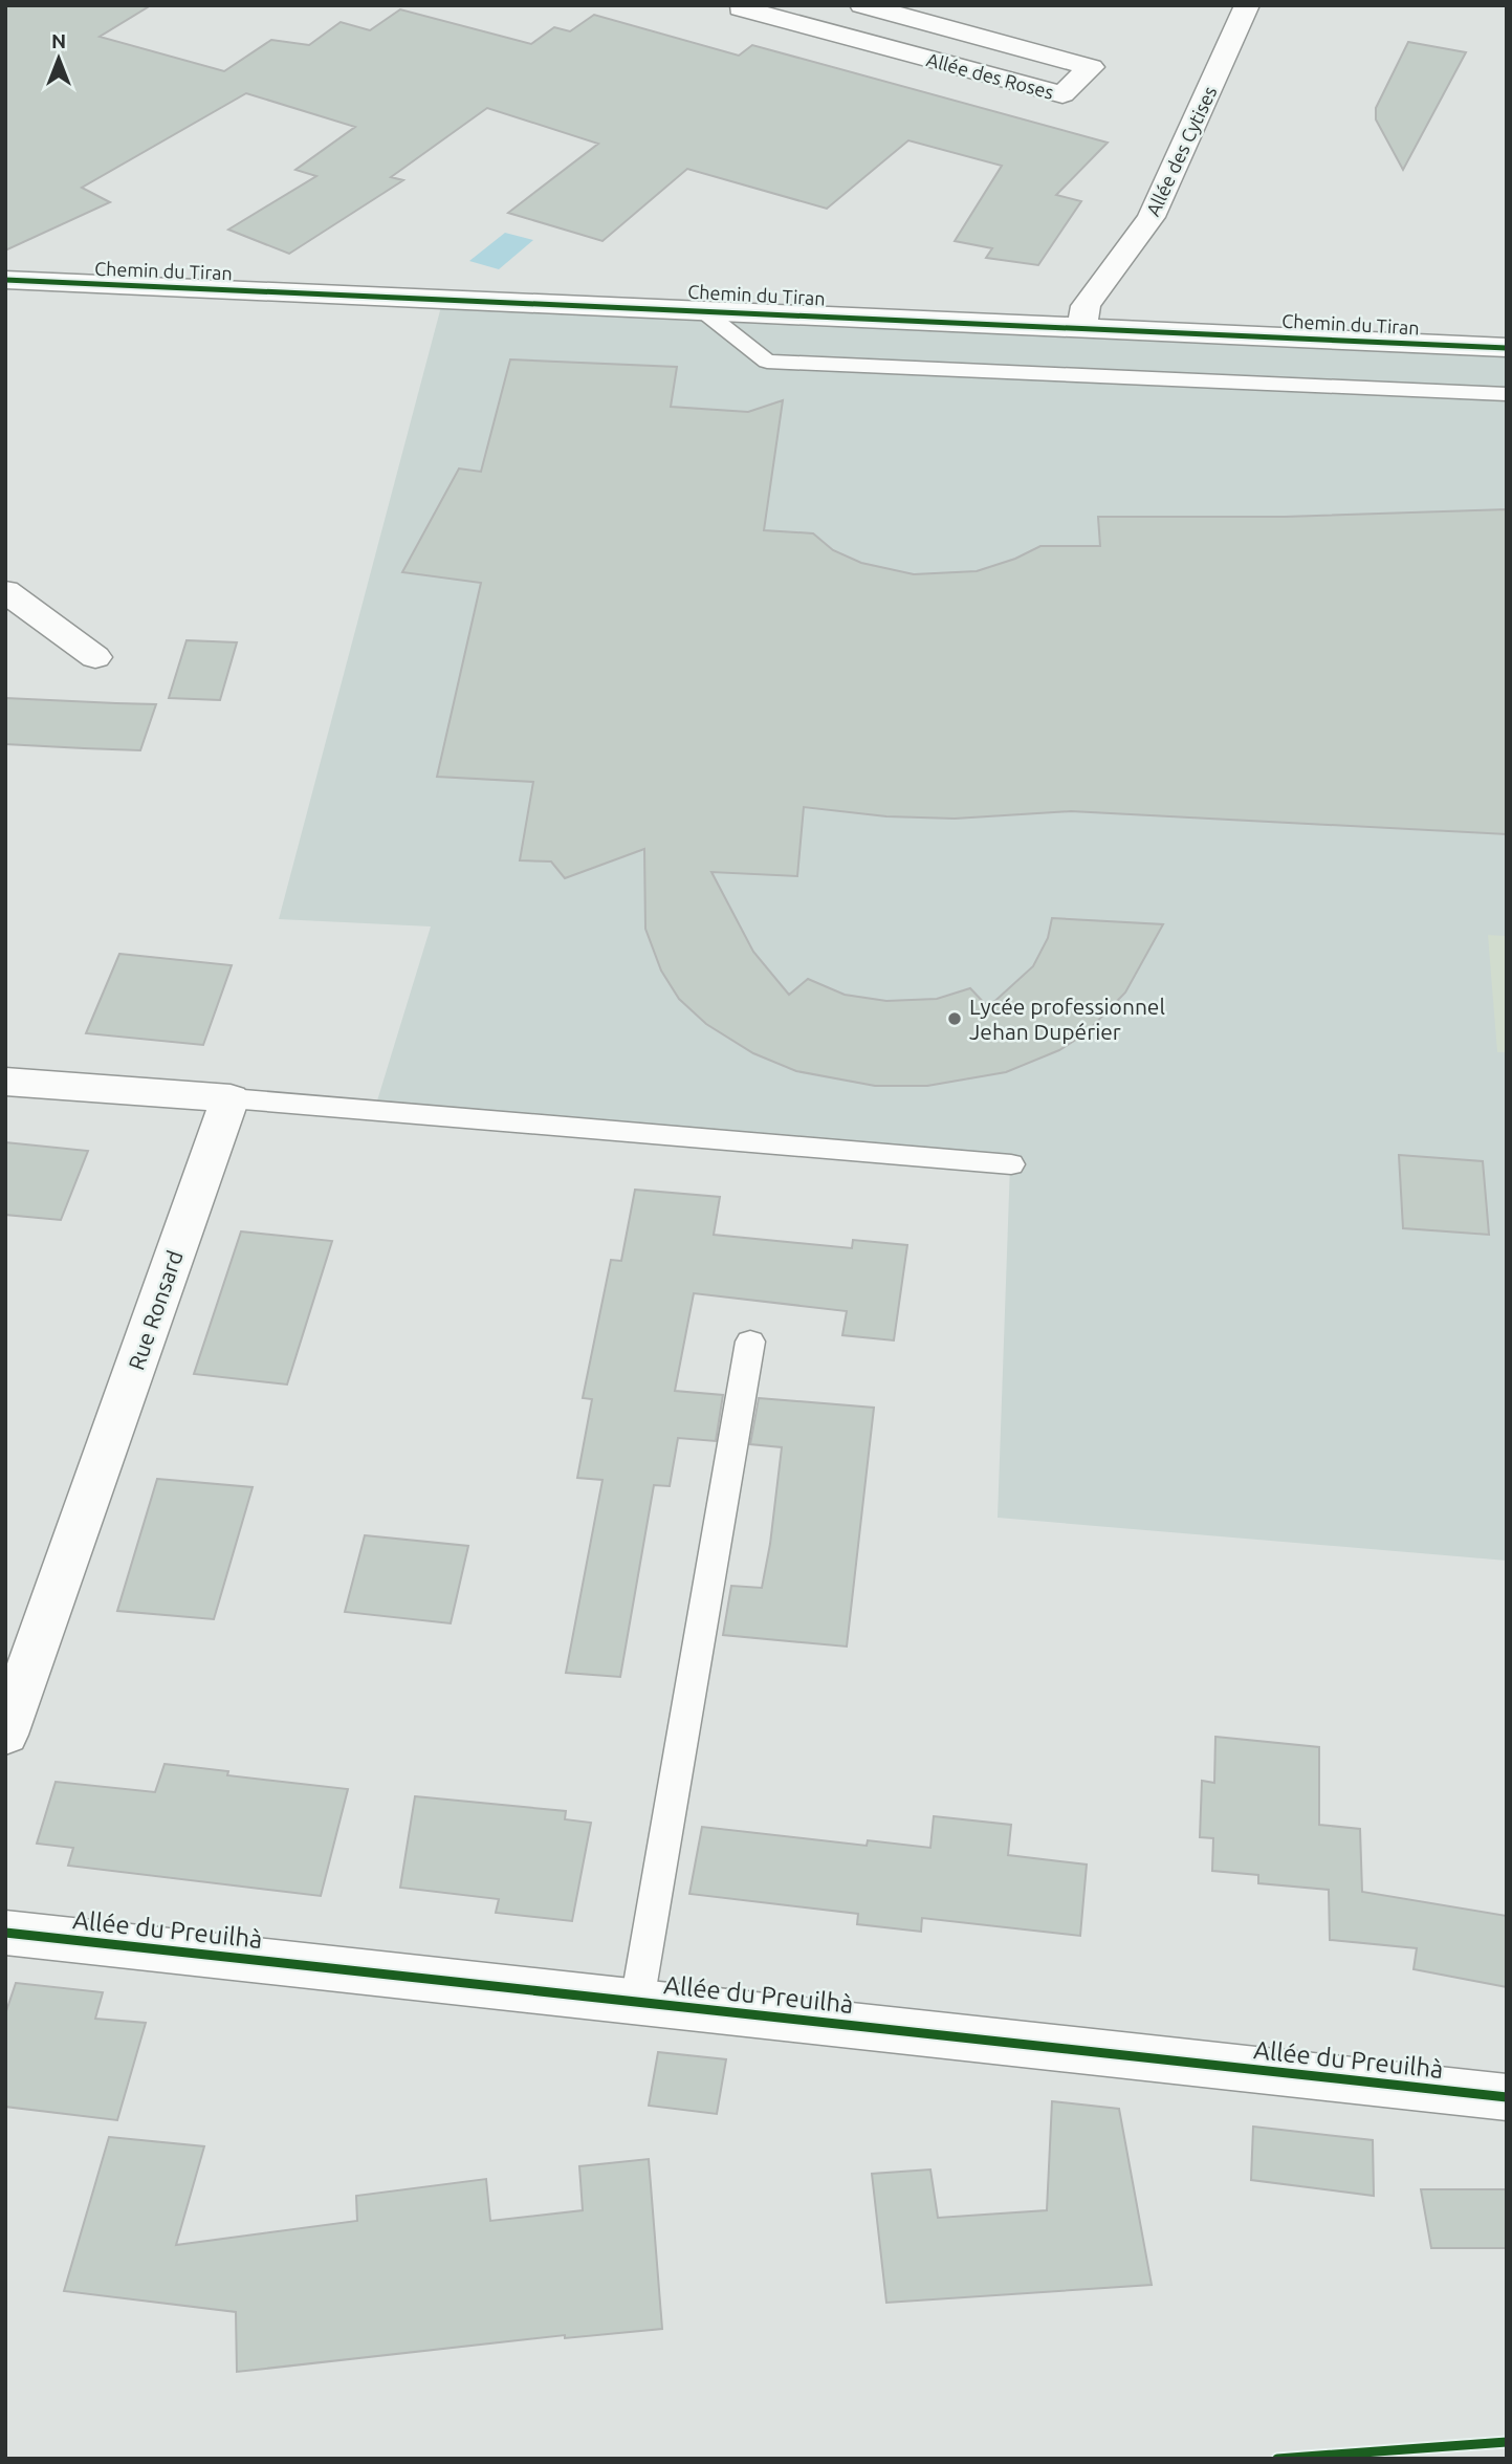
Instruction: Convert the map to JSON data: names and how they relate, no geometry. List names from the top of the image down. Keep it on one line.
{"streets":{"street":["Allée des Roses","Allée des Cytises","Chemin du Tiran","Rue Ronsard","Allée du Preuilhà"]},"crossings":[["Allée des Cytises","Chemin du Tiran"]],"places":["Lycée professionnel Jehan Dupérier"],"north":"top"}
